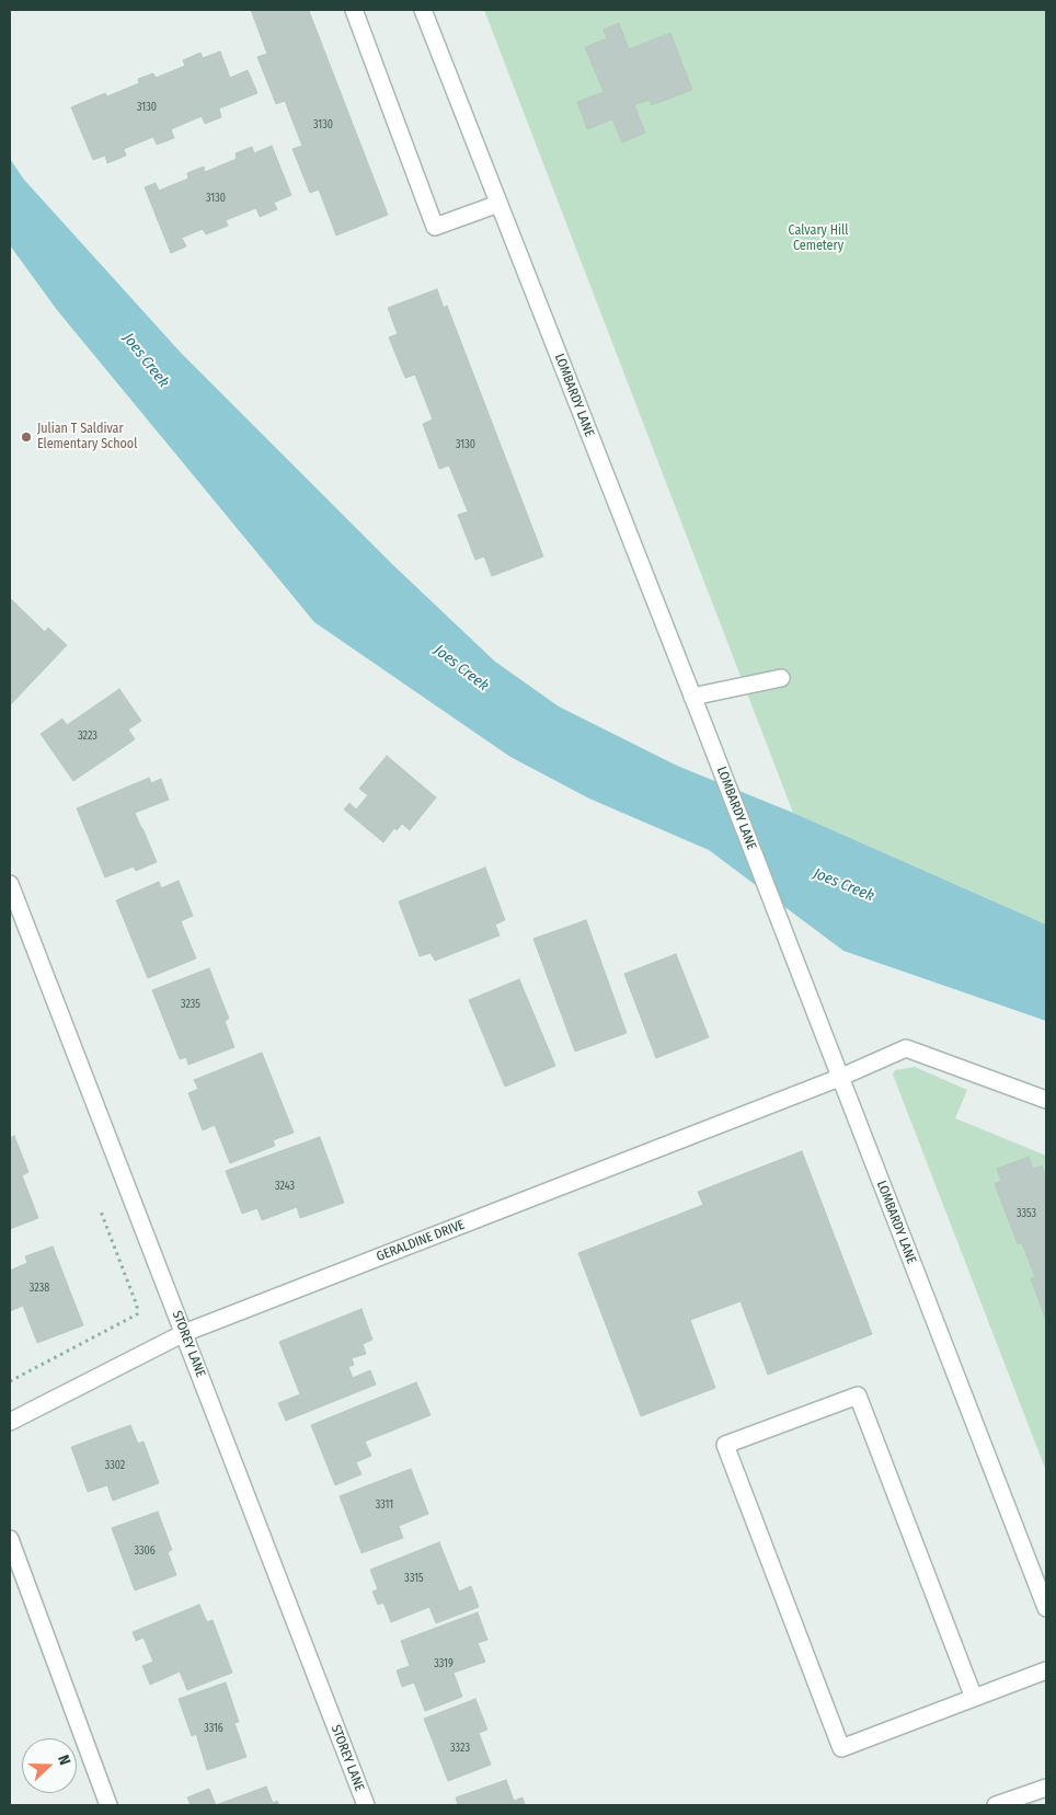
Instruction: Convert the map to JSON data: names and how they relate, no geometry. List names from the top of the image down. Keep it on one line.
{"streets":{"street":["LOMBARDY LANE","GERALDINE DRIVE","STOREY LANE"]},"crossings":[["LOMBARDY LANE","GERALDINE DRIVE"],["GERALDINE DRIVE","STOREY LANE"]],"water":["Joes Creek"],"parks":["Calvary Hill Cemetery"],"places":["Julian T Saldivar Elementary School"],"house_numbers":["3130","3130","3130","3130","3223","3235","3243","3353","3238","3302","3311","3306","3315","3319","3316","3323"],"north":"right"}
